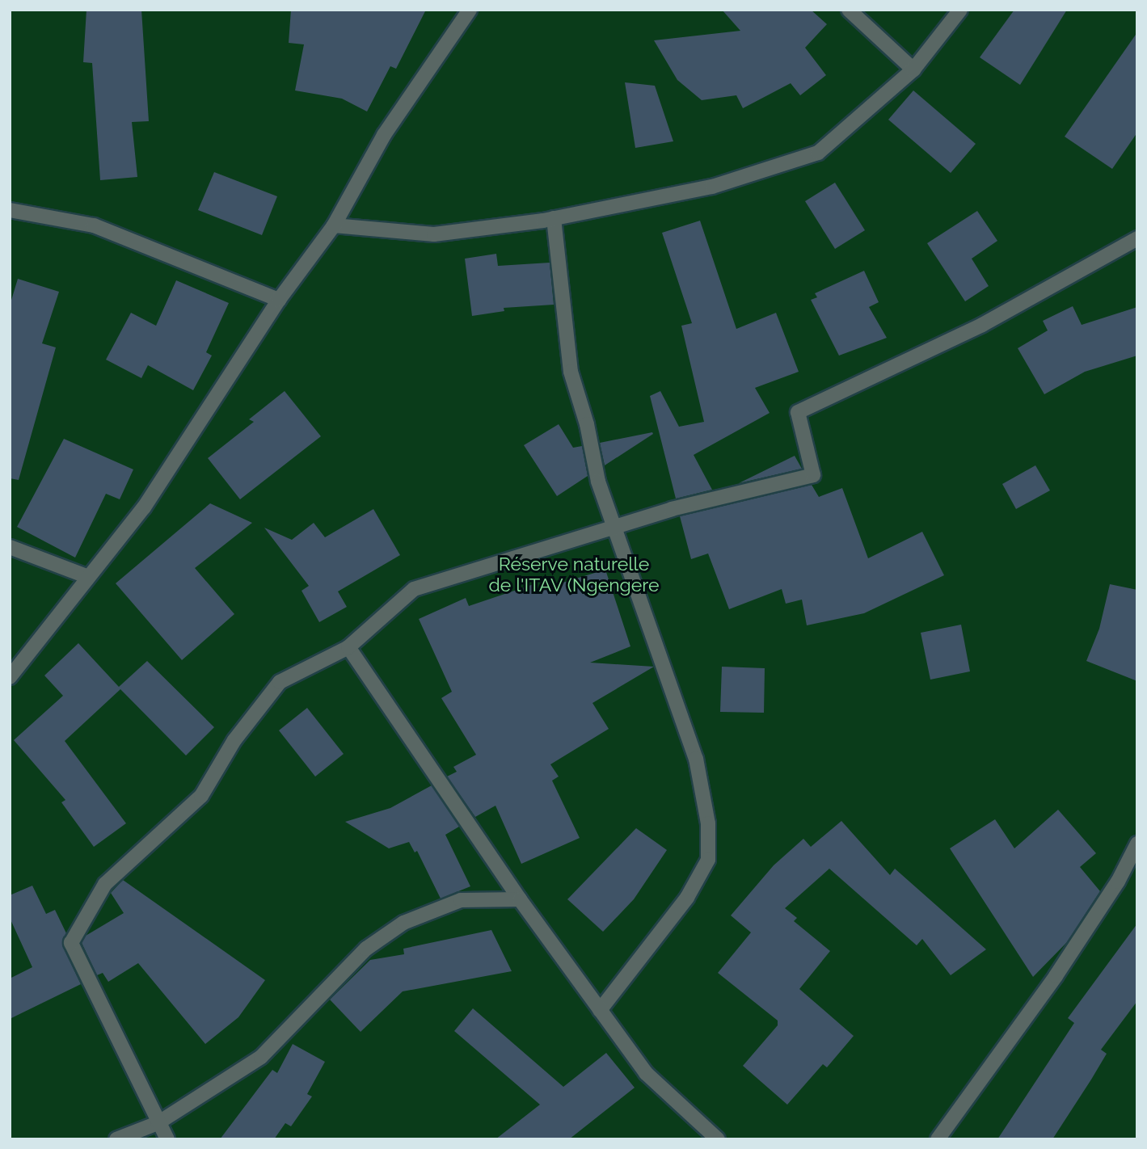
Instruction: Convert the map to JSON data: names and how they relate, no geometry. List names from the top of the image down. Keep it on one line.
{"parks":["Réserve naturelle de l'ITAV (Ngengere"]}
